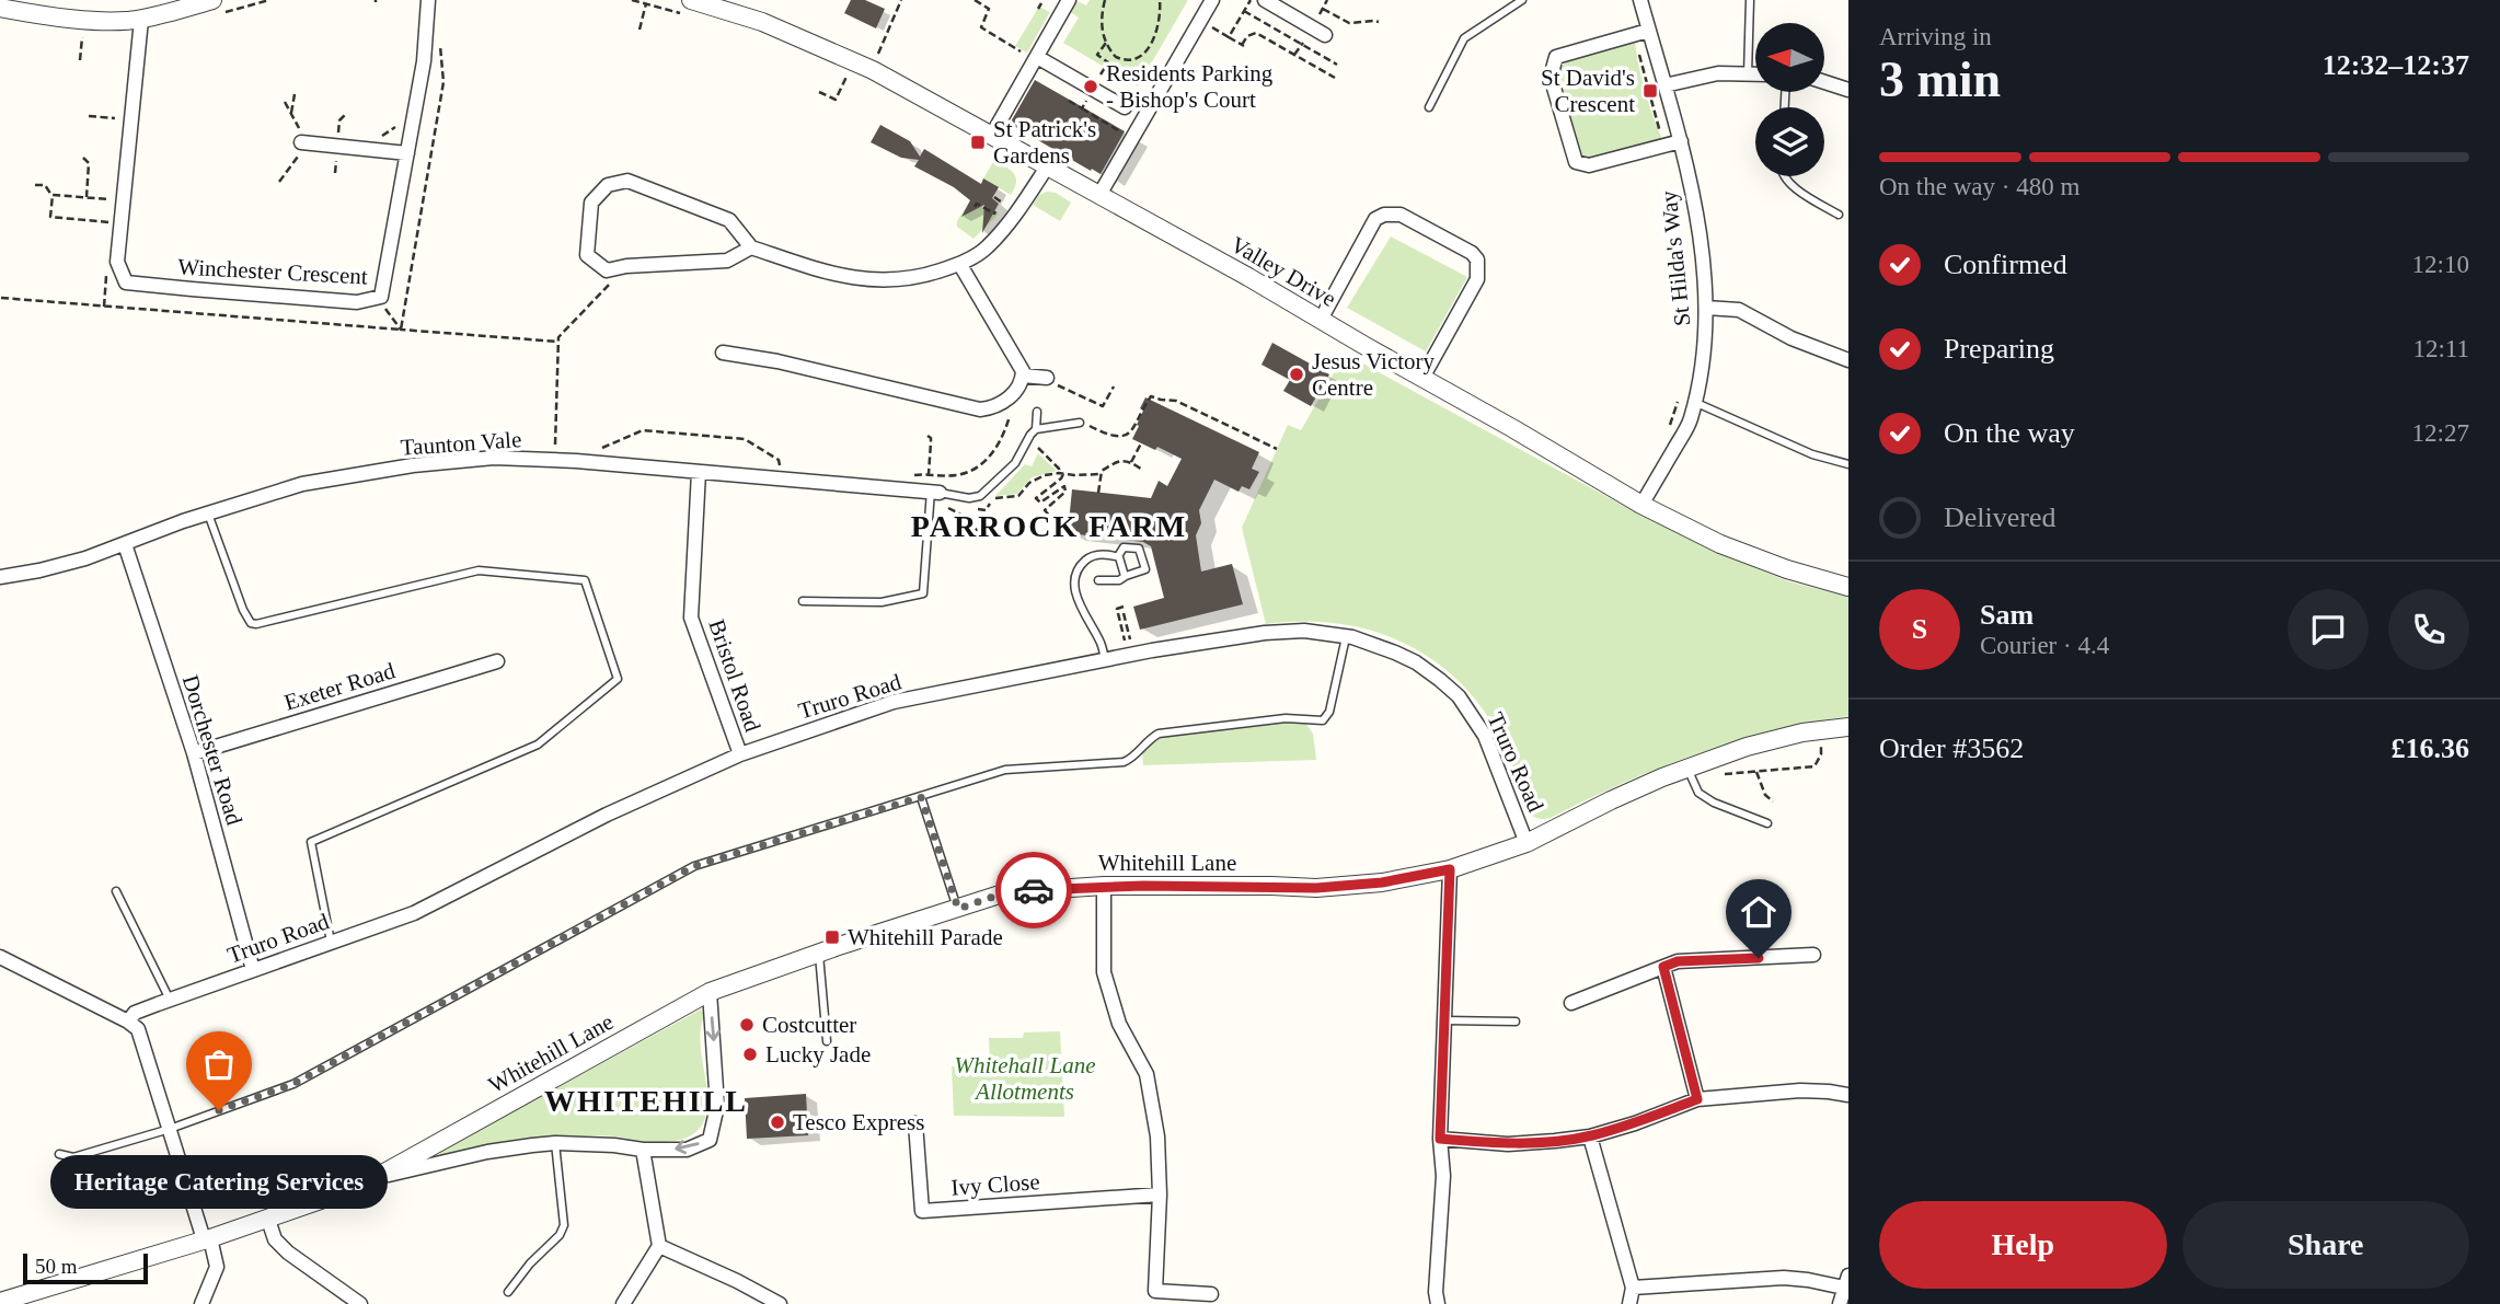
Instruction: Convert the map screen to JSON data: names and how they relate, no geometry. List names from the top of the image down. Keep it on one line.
{"streets":{"street":["St Hilda's Way","Winchester Crescent","Valley Drive","Taunton Vale","Bristol Road","Exeter Road","Truro Road","Dorchester Road","Whitehill Lane","Ivy Close"]},"crossings":[["St Hilda's Way","Valley Drive"],["Taunton Vale","Bristol Road"],["Taunton Vale","Dorchester Road"],["Bristol Road","Truro Road"],["Exeter Road","Dorchester Road"],["Truro Road","Dorchester Road"],["Truro Road","Whitehill Lane"]],"districts":["PARROCK FARM","WHITEHILL"],"parks":["Whitehall Lane Allotments"],"places":{"other":["Residents Parking - Bishop's Court","Jesus Victory Centre","Costcutter","Lucky Jade","Heritage Catering Services","Tesco Express"],"transit":["St David's Crescent","St Patrick's Gardens","Whitehill Parade"]},"scale_bar":"50 m","north":"left","page":{"heading":["3 min","Arriving in","12:32–12:37"],"panel":["Sam","Courier · 4.4","Order #3562","£16.36"],"bar":"On the way · 480 m","list":[["Confirmed","12:10"],["Preparing","12:11"],["On the way","12:27"],"Delivered"],"round":"S","bubble":"Heritage Catering Services","buttons":["Help","Share"],"scale":"50 m"}}
